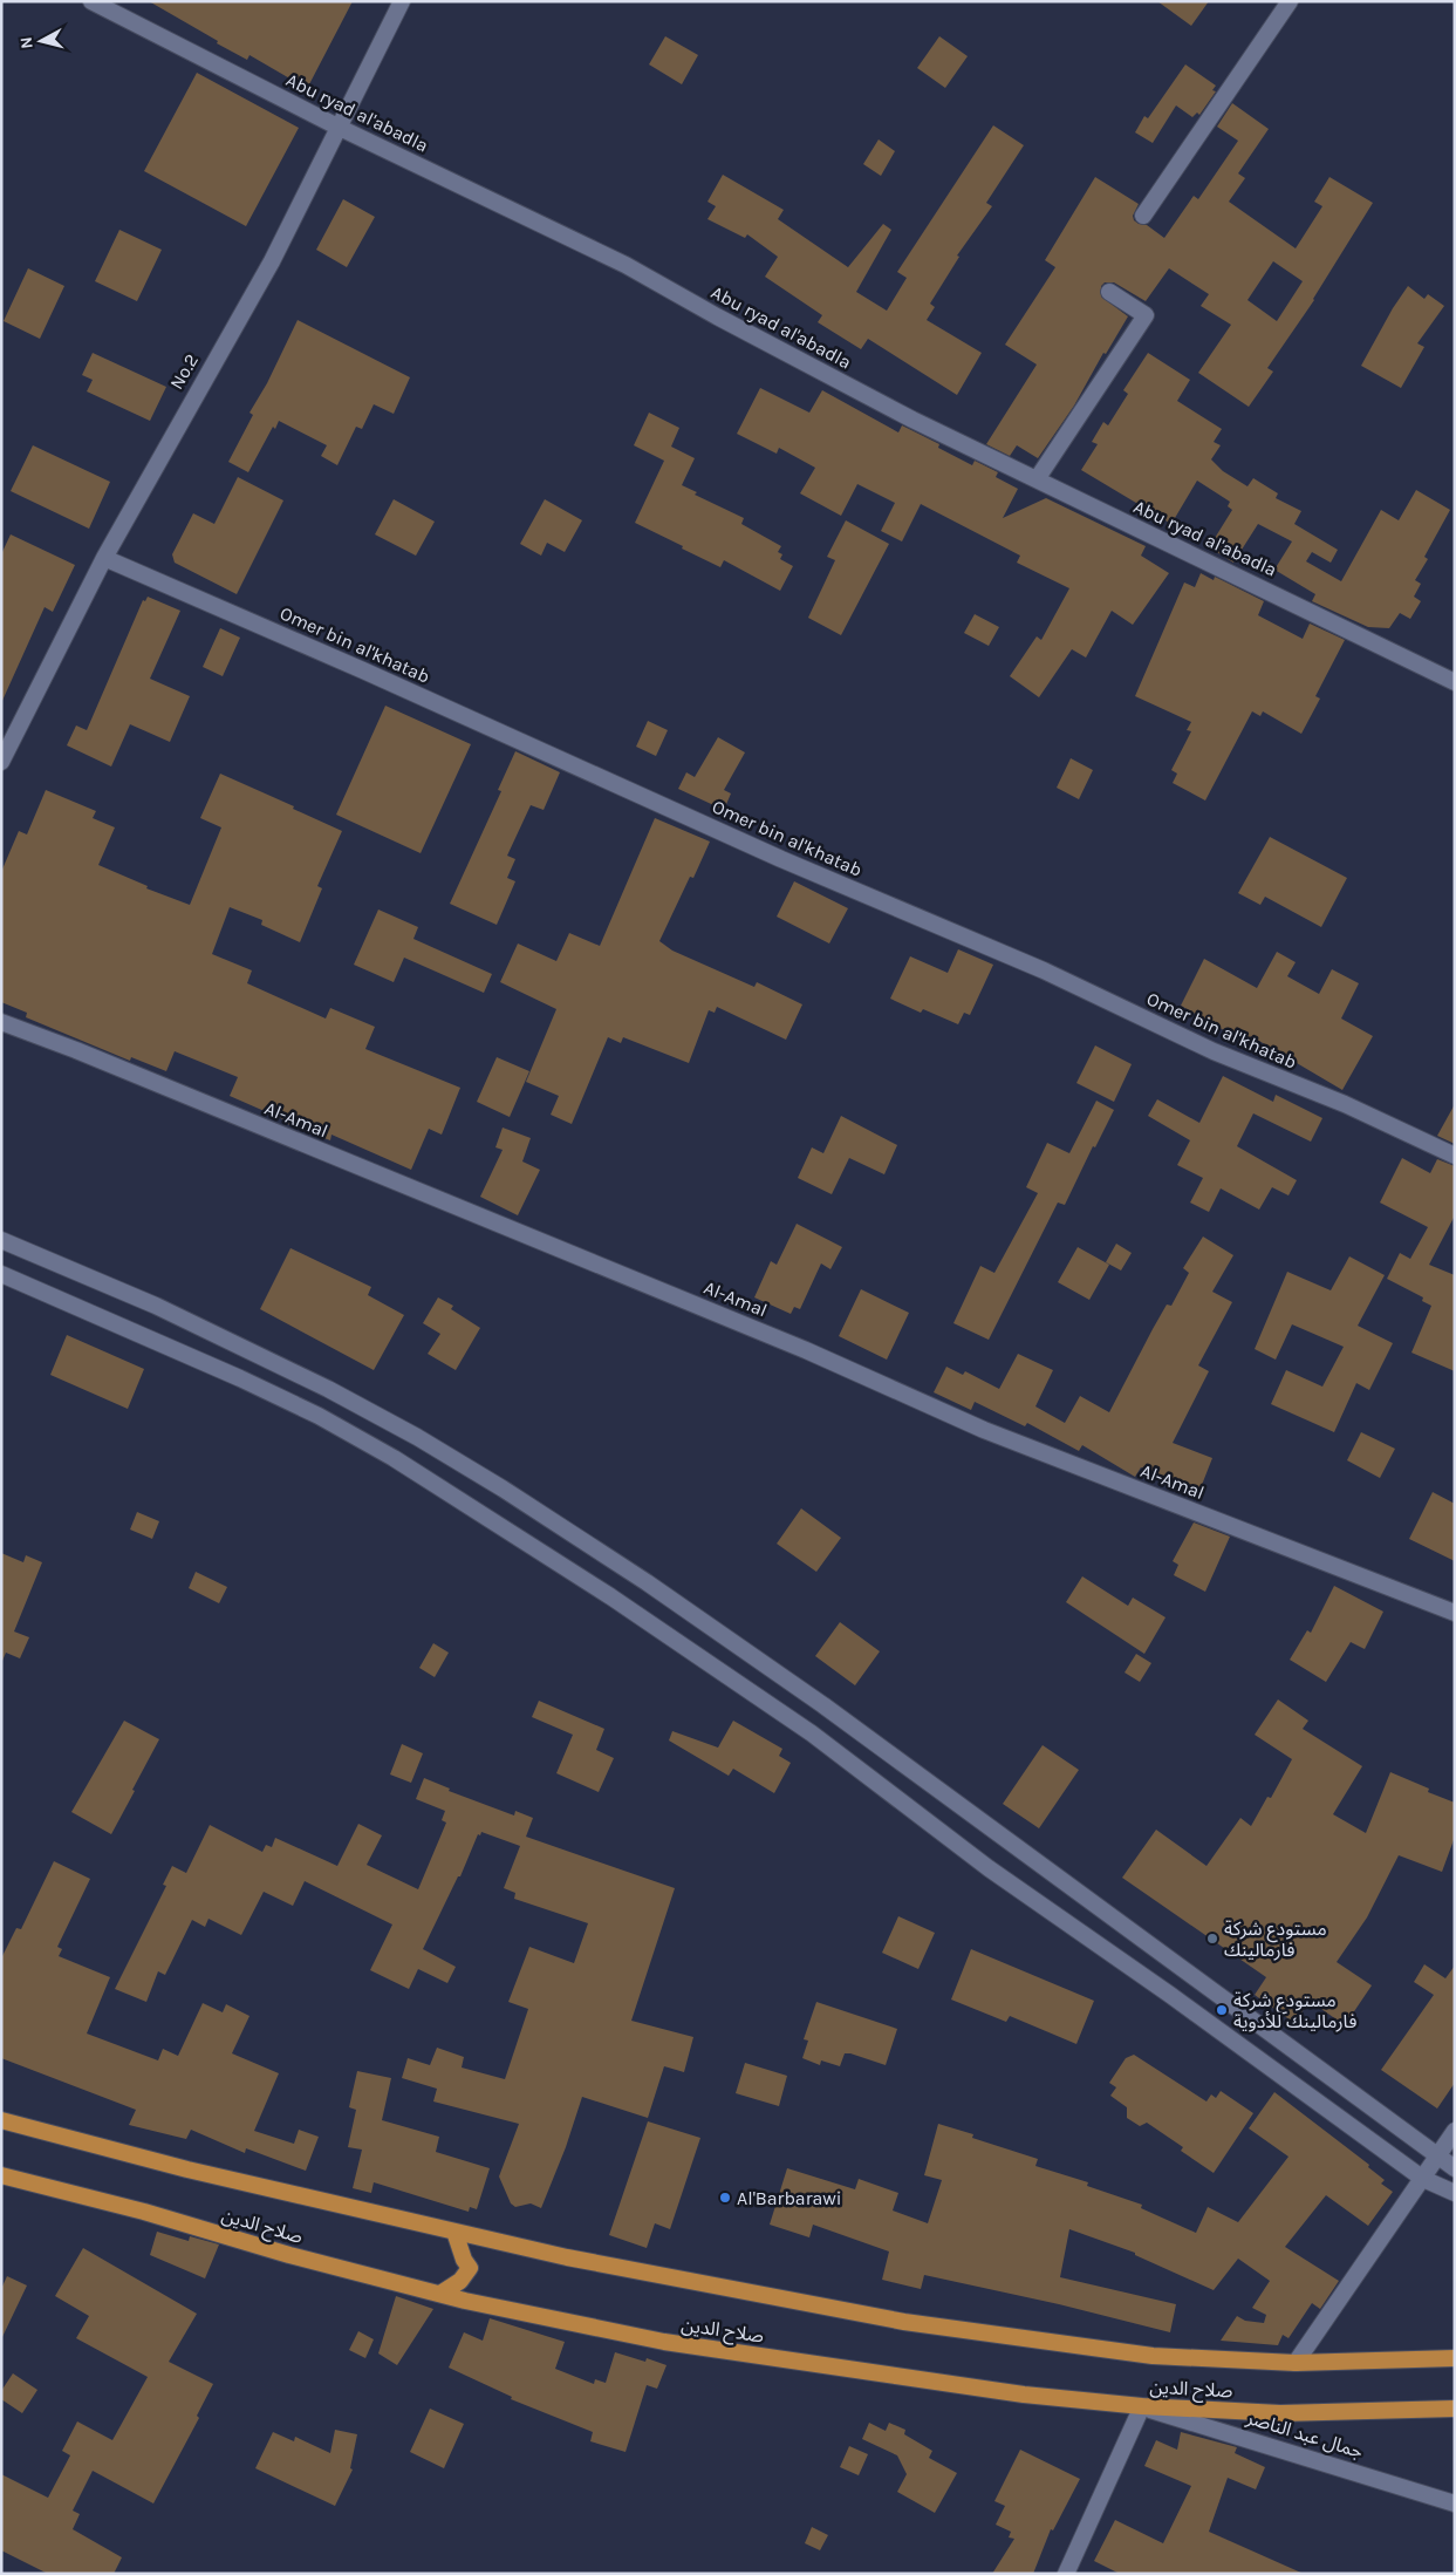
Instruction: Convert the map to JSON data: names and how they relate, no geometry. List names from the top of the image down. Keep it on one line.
{"streets":{"highway":["صلاح الدين"],"street":["Abu ryad al'abadla","No.2","Omer bin al'khatab","Al-Amal","جمال عبد الناصر"]},"crossings":[["Abu ryad al'abadla","No.2"],["No.2","Omer bin al'khatab"],["صلاح الدين","جمال عبد الناصر"]],"places":["مستودع شركة فارمالينك","مستودع شركة فارمالينك للأدوية","Al'Barbarawi"],"north":"left"}
